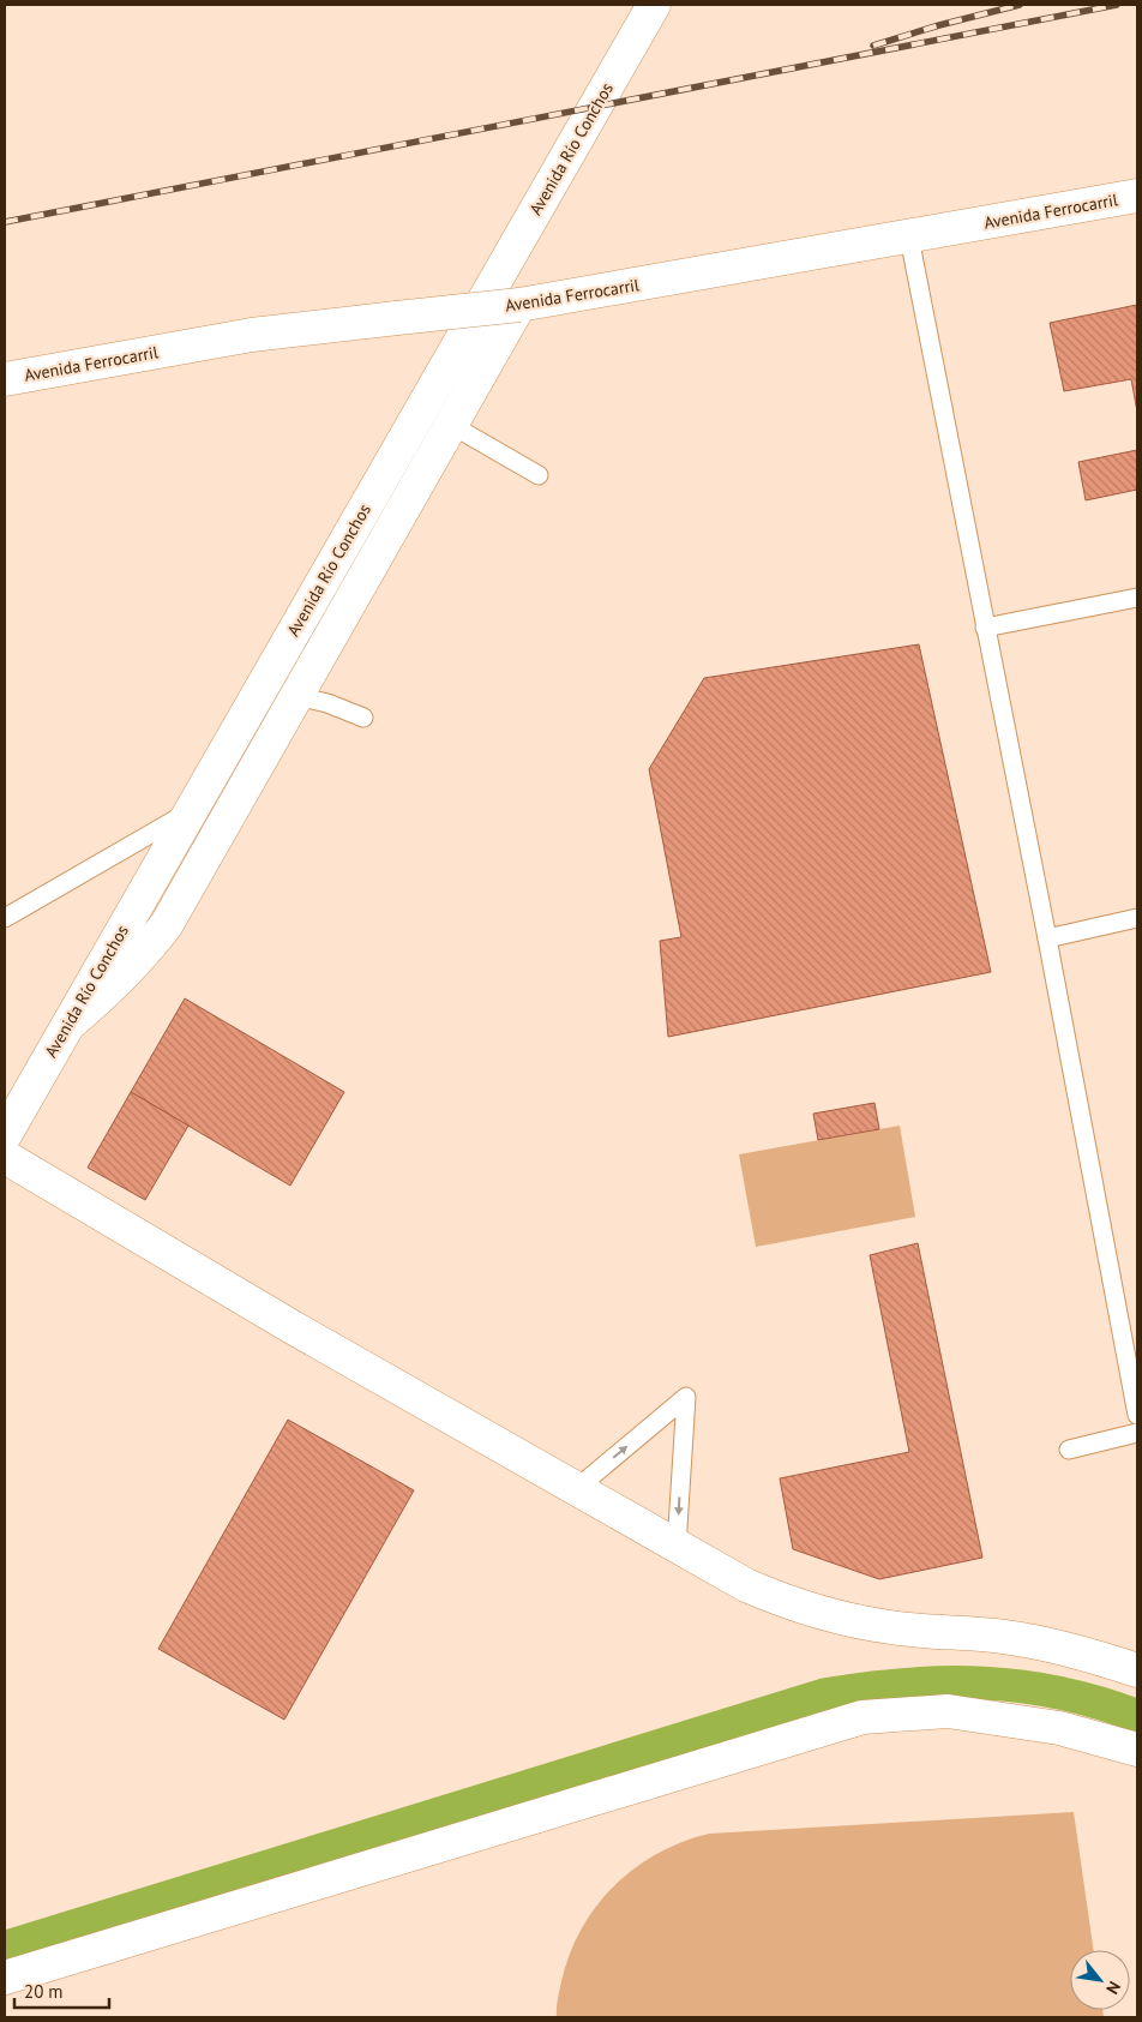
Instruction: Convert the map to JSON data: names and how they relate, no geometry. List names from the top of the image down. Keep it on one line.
{"streets":{"street":["Avenida Río Conchos","Avenida Ferrocarril"]},"scale_bar":"20 m","north":"bottom right"}
